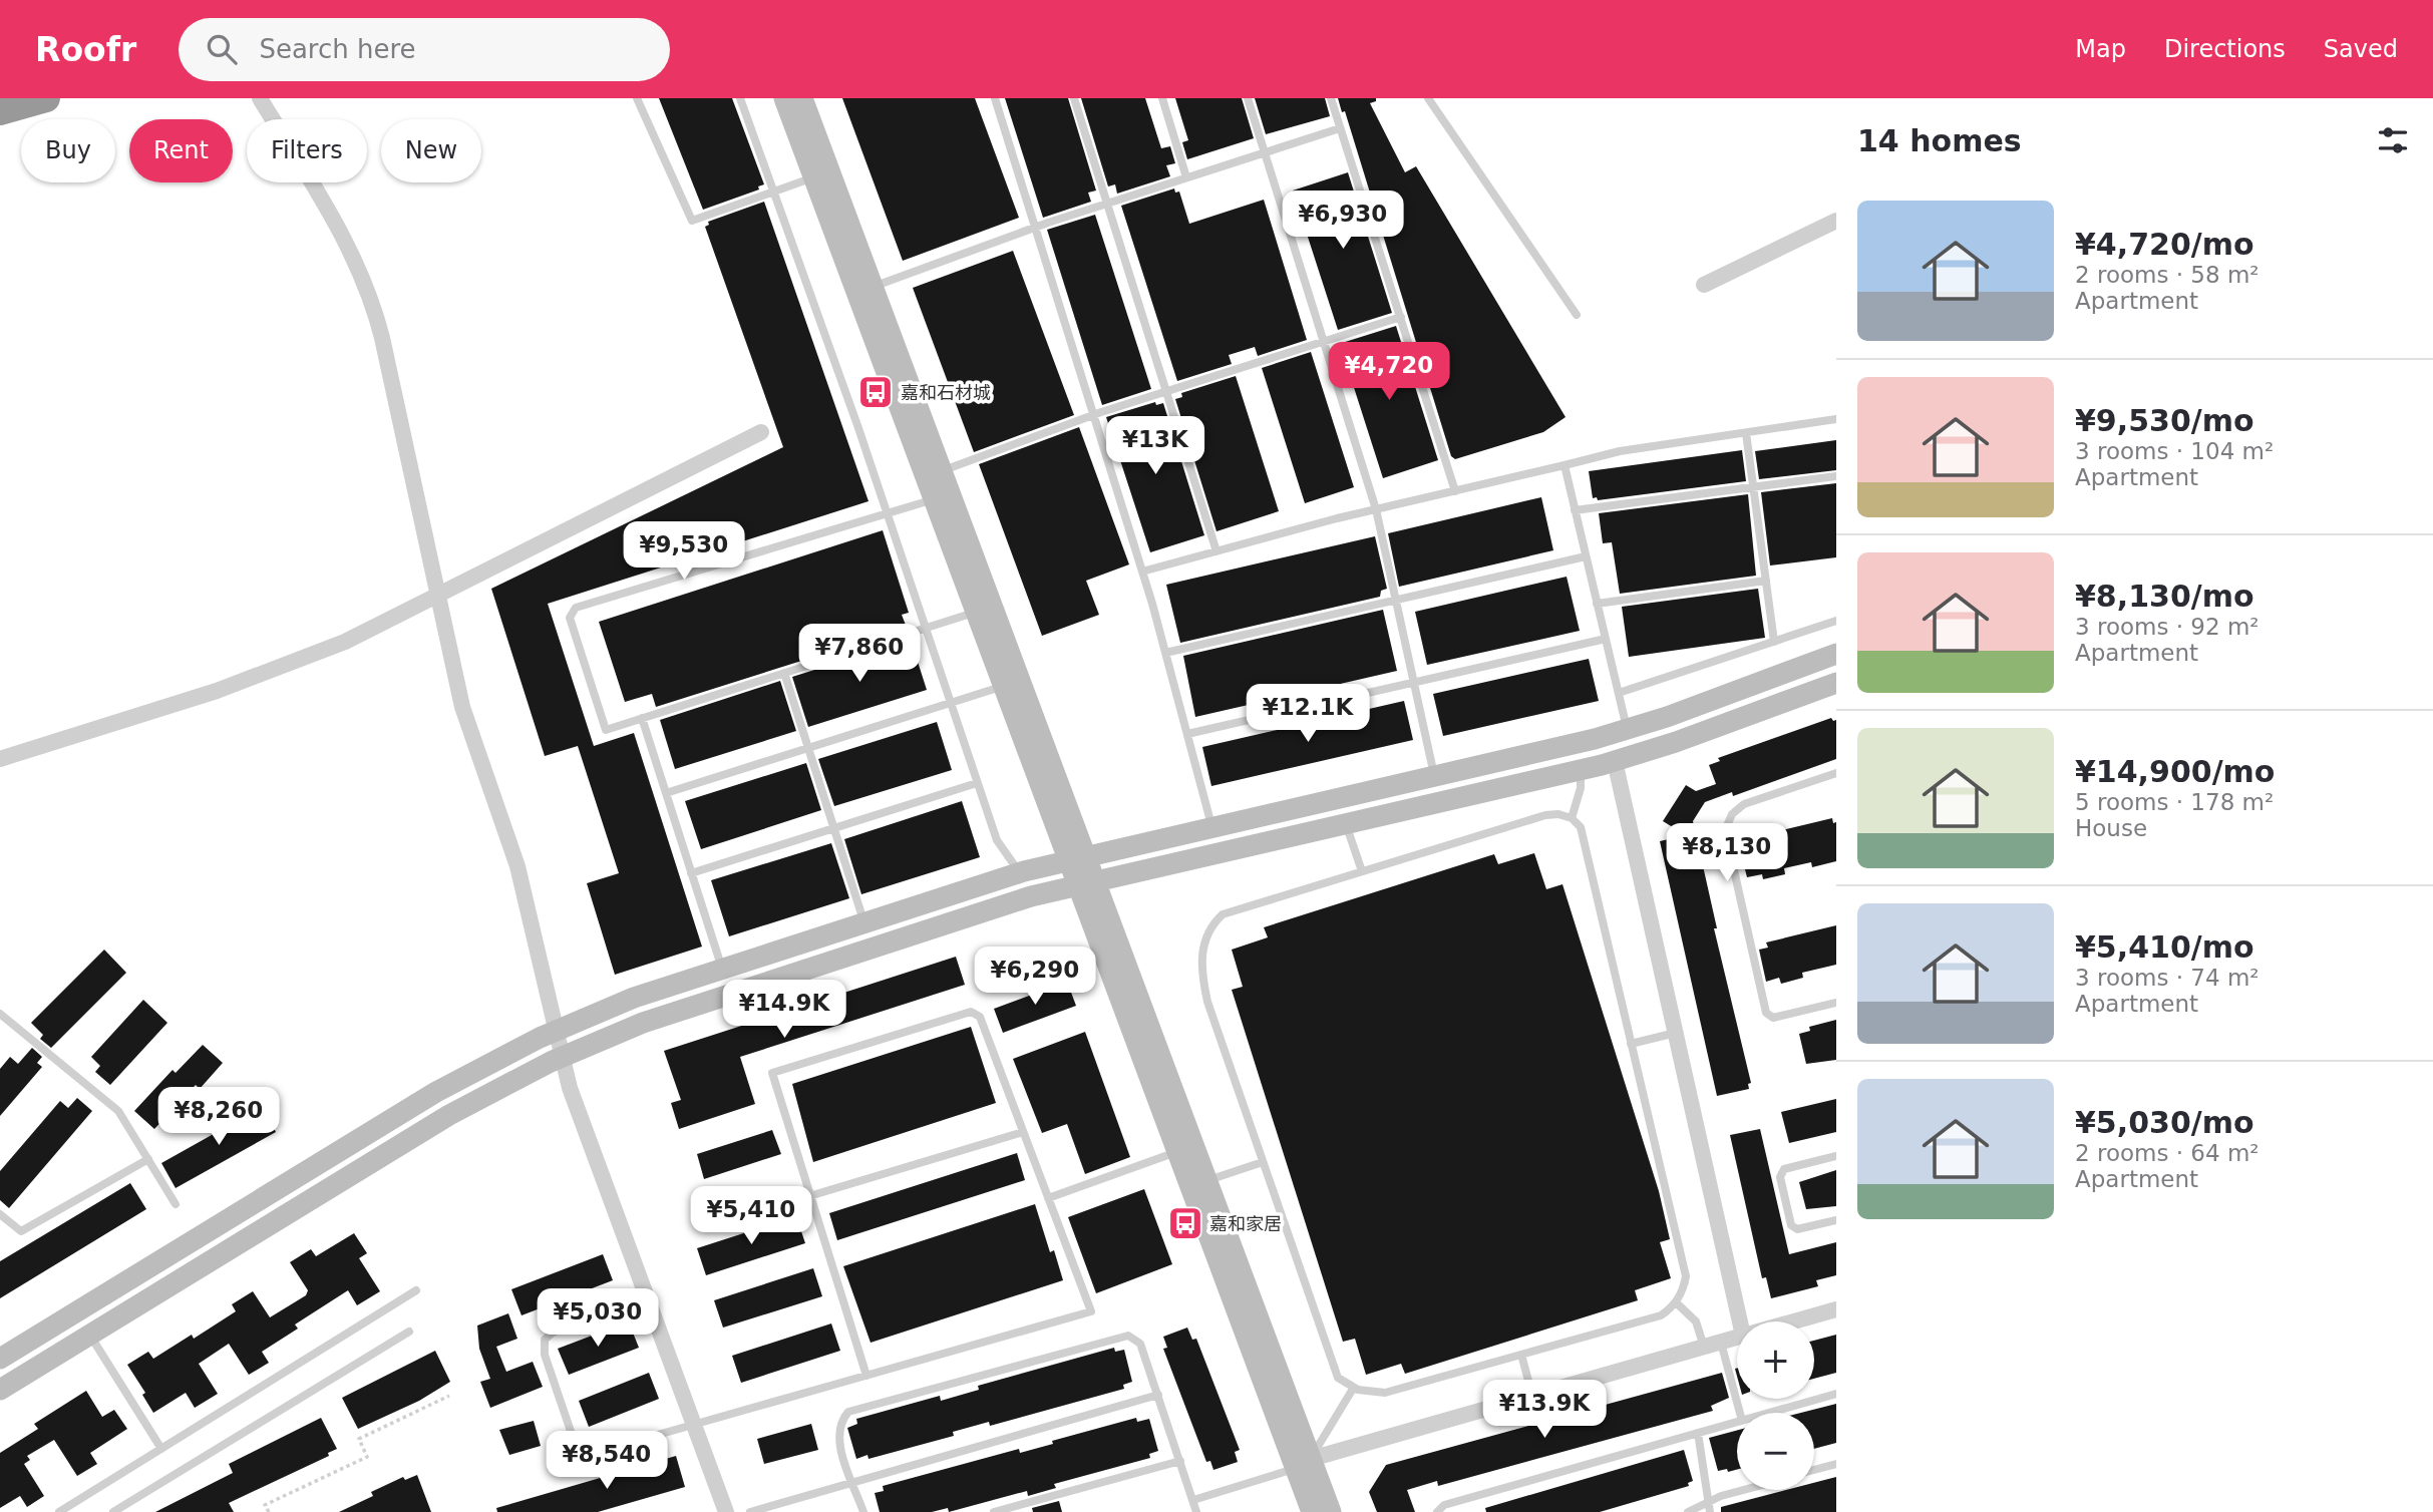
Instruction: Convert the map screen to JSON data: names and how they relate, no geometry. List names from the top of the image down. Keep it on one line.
{"places":{"bus stop":["嘉和石材城","嘉和家居"]},"page":{"header":"Roofr","search":"Search here","nav":["Map","Directions","Saved"],"heading":"14 homes","chip":["Buy","Rent","Filters","New"],"list":[{"name":"¥4,720/mo","note":"2 rooms · 58 m² · Apartment"},{"name":"¥9,530/mo","note":"3 rooms · 104 m² · Apartment"},{"name":"¥8,130/mo","note":"3 rooms · 92 m² · Apartment"},{"name":"¥14,900/mo","note":"5 rooms · 178 m² · House"},{"name":"¥5,410/mo","note":"3 rooms · 74 m² · Apartment"},{"name":"¥5,030/mo","note":"2 rooms · 64 m² · Apartment"}],"price":["¥6,930","¥4,720","¥13K","¥9,530","¥7,860","¥12.1K","¥8,130","¥6,290","¥14.9K","¥8,260","¥5,410","¥5,030","¥13.9K","¥8,540"],"map_buttons":["+","−"]}}
